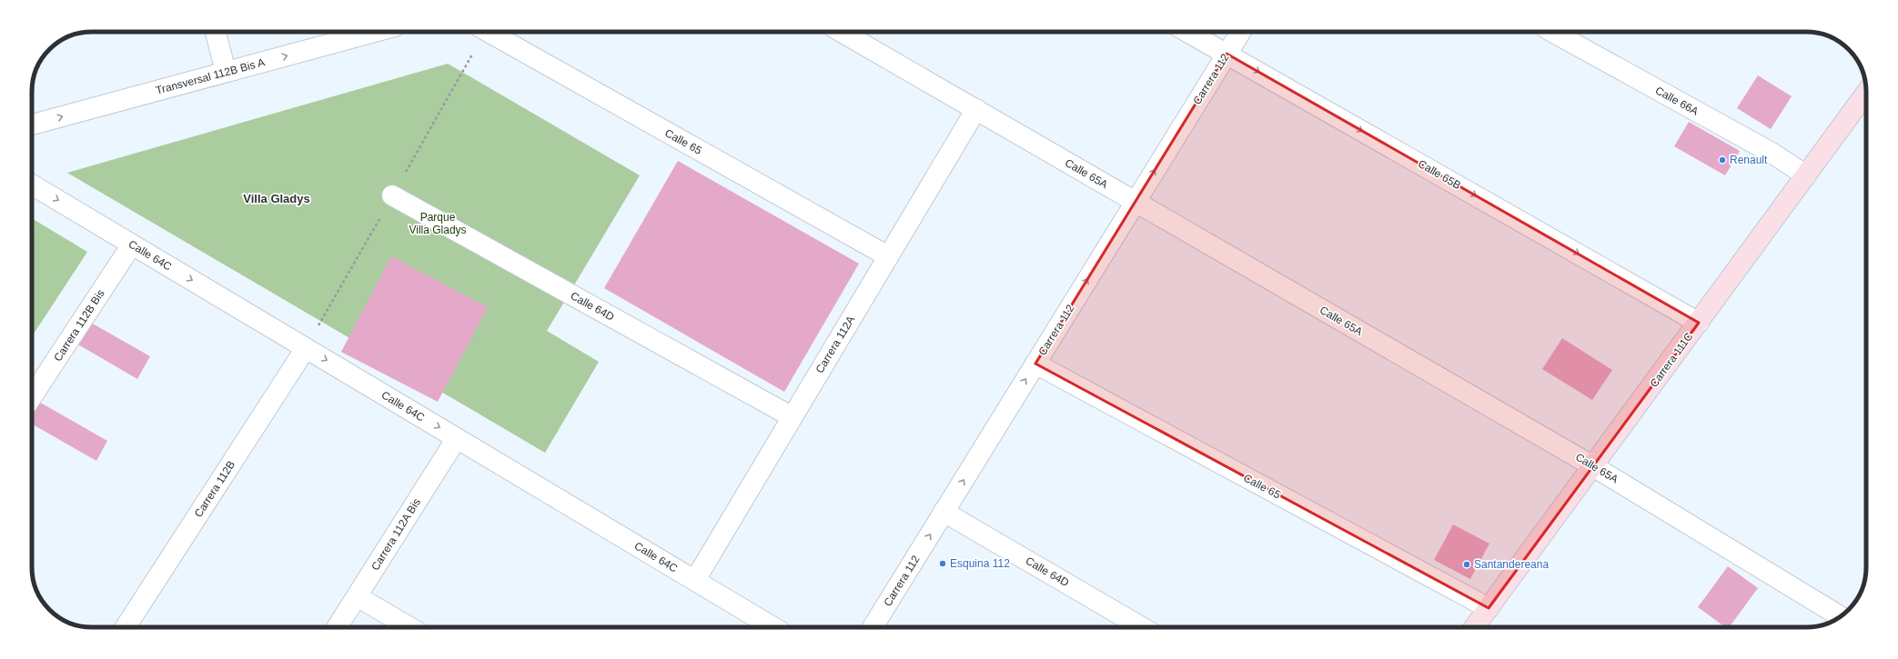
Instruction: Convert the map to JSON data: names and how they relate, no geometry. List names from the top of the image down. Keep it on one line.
{"streets":{"main road":["Carrera 111C"],"street":["Transversal 112B Bis A","Carrera 112","Calle 66A","Calle 65","Calle 65A","Calle 65B","Calle 64C","Calle 64D","Carrera 112B Bis","Carrera 112A","Carrera 112B","Carrera 112A Bis"]},"crossings":[["Carrera 112","Calle 65"],["Carrera 112","Calle 65A"],["Carrera 112","Calle 65B"],["Carrera 112","Calle 64D"],["Calle 66A","Carrera 111C"],["Calle 65","Carrera 112A"],["Calle 65","Carrera 111C"],["Calle 65A","Carrera 112A"],["Calle 65A","Carrera 111C"],["Calle 65B","Carrera 111C"],["Calle 64C","Carrera 112B Bis"],["Calle 64C","Carrera 112A"],["Calle 64C","Carrera 112B"],["Calle 64C","Carrera 112A Bis"],["Calle 64D","Carrera 112A"]],"one_way":["Transversal 112B Bis A","Carrera 112","Calle 65B","Calle 64C"],"districts":["Villa Gladys"],"parks":["Parque Villa Gladys"],"places":["Renault","Esquina 112","Santandereana"]}
